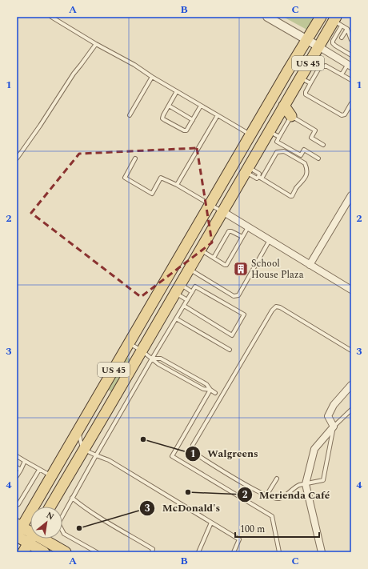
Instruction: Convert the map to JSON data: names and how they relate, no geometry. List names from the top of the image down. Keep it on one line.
{"streets":{"main road":["US 45"]},"places":{"building":["School House Plaza"],"other":["Walgreens","Merienda Café","McDonald's"]},"scale_bar":"100 m","north":"top right","grid":{"columns":["A","B","C"],"rows":["1","2","3","4"]}}
